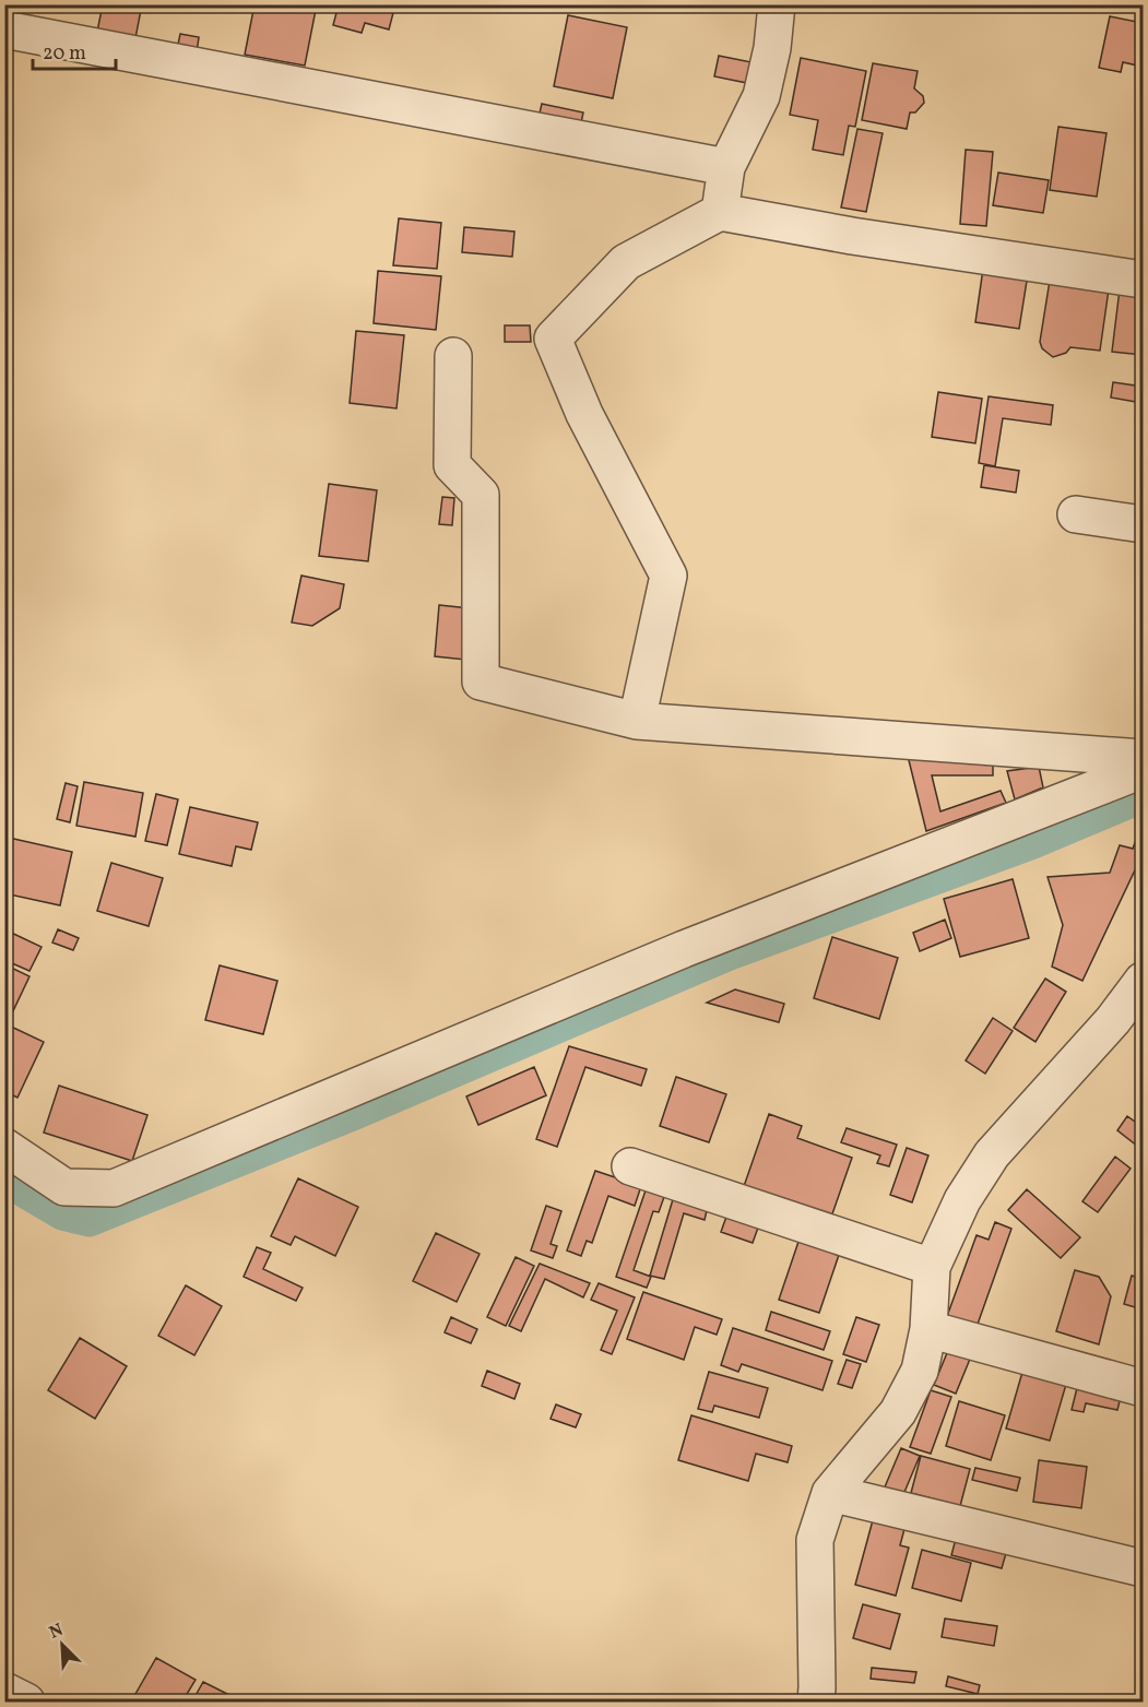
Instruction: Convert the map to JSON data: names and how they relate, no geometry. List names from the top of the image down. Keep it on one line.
{"scale_bar":"20 m","north":"top left"}
